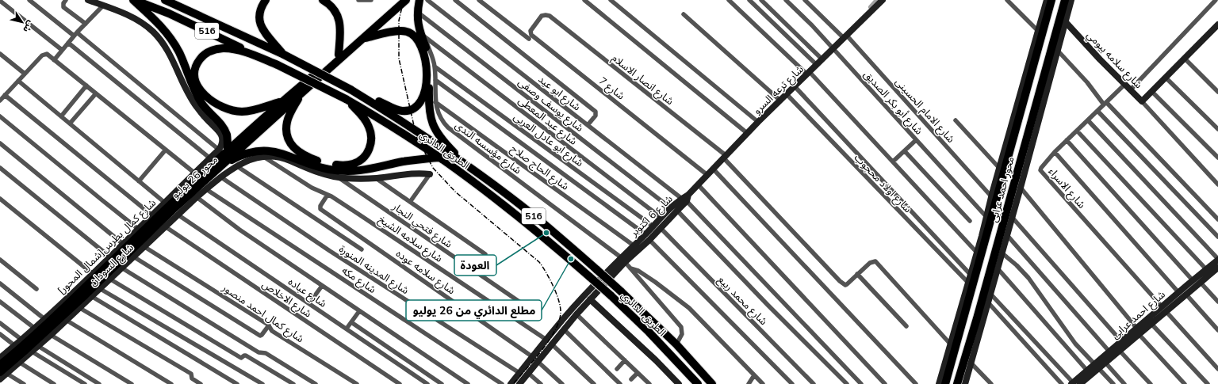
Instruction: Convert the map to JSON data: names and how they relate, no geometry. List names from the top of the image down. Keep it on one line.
{"streets":{"highway":["516","الطريق الدائري","محور 26 يوليو","محور احمد عرابى"],"street":["شارع سلامه بيومي","شارع انصار الاسلام","شارع 7","شارع ترعه السرو","شارع ابو عيد","شارع أبو بكر الصديق","شارع يوسف وصفى","شارع الامام الحسينى","شارع عبد المعطى","شارع ابو عادل العربى","شارع مؤسسه الندى","شارع الحاج صلاح","شارع اولاد محجوب","شارع الاسراء","شارع 6 اكتوبر","شارع فتحي النجار","شارع سلامه الشيخ","شارع كمال بطرس[شمال المحور]","شارع السودان","شارع المدينه المنورة","شارع سلامه عوده","شارع مكه","شارع عباده","شارع الاخلاص","شارع محمد ربيع","شارع كمال احمد منصور","شارع احمد عرابى"]},"crossings":[["شارع سلامه بيومي","شارع الاسراء"],["شارع انصار الاسلام","شارع 7"],["شارع انصار الاسلام","شارع ترعه السرو"],["شارع 7","شارع ترعه السرو"],["شارع ترعه السرو","شارع ابو عيد"],["شارع ترعه السرو","شارع أبو بكر الصديق"],["شارع ترعه السرو","شارع الامام الحسينى"],["شارع ترعه السرو","شارع اولاد محجوب"],["شارع ترعه السرو","شارع 6 اكتوبر"],["شارع ابو عيد","شارع 6 اكتوبر"],["شارع يوسف وصفى","شارع مؤسسه الندى"],["شارع يوسف وصفى","شارع 6 اكتوبر"],["شارع عبد المعطى","شارع مؤسسه الندى"],["شارع عبد المعطى","شارع 6 اكتوبر"],["شارع ابو عادل العربى","شارع مؤسسه الندى"],["شارع ابو عادل العربى","شارع 6 اكتوبر"],["شارع مؤسسه الندى","الطريق الدائري"],["شارع مؤسسه الندى","شارع الحاج صلاح"],["شارع مؤسسه الندى","شارع 6 اكتوبر"],["شارع الحاج صلاح","شارع 6 اكتوبر"],["محور 26 يوليو","شارع السودان"],["شارع الاسراء","شارع احمد عرابى"],["شارع 6 اكتوبر","شارع سلامه الشيخ"],["شارع 6 اكتوبر","شارع المدينه المنورة"],["شارع 6 اكتوبر","شارع سلامه عوده"],["شارع 6 اكتوبر","شارع محمد ربيع"],["شارع سلامه الشيخ","شارع السودان"],["شارع سلامه الشيخ","شارع سلامه عوده"],["شارع السودان","شارع المدينه المنورة"],["شارع السودان","شارع مكه"],["شارع السودان","شارع عباده"],["شارع السودان","شارع الاخلاص"],["شارع السودان","شارع كمال احمد منصور"]],"places":["العودة","مطلع الدائري من 26 يوليو"],"north":"bottom right"}
